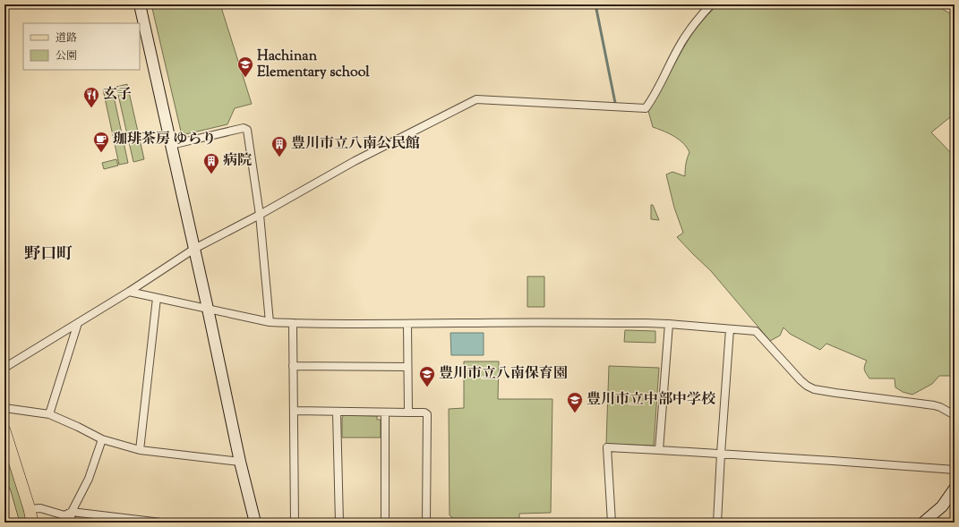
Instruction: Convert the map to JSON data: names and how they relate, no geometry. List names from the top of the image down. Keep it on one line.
{"districts":["野口町"],"places":{"school or university":["Hachinan Elementary school","豊川市立八南保育園","豊川市立中部中学校"],"restaurant":["玄子"],"cafe":["珈琲茶房 ゆらり"],"building":["豊川市立八南公民館","病院"]},"legend":["道路","公園"]}
